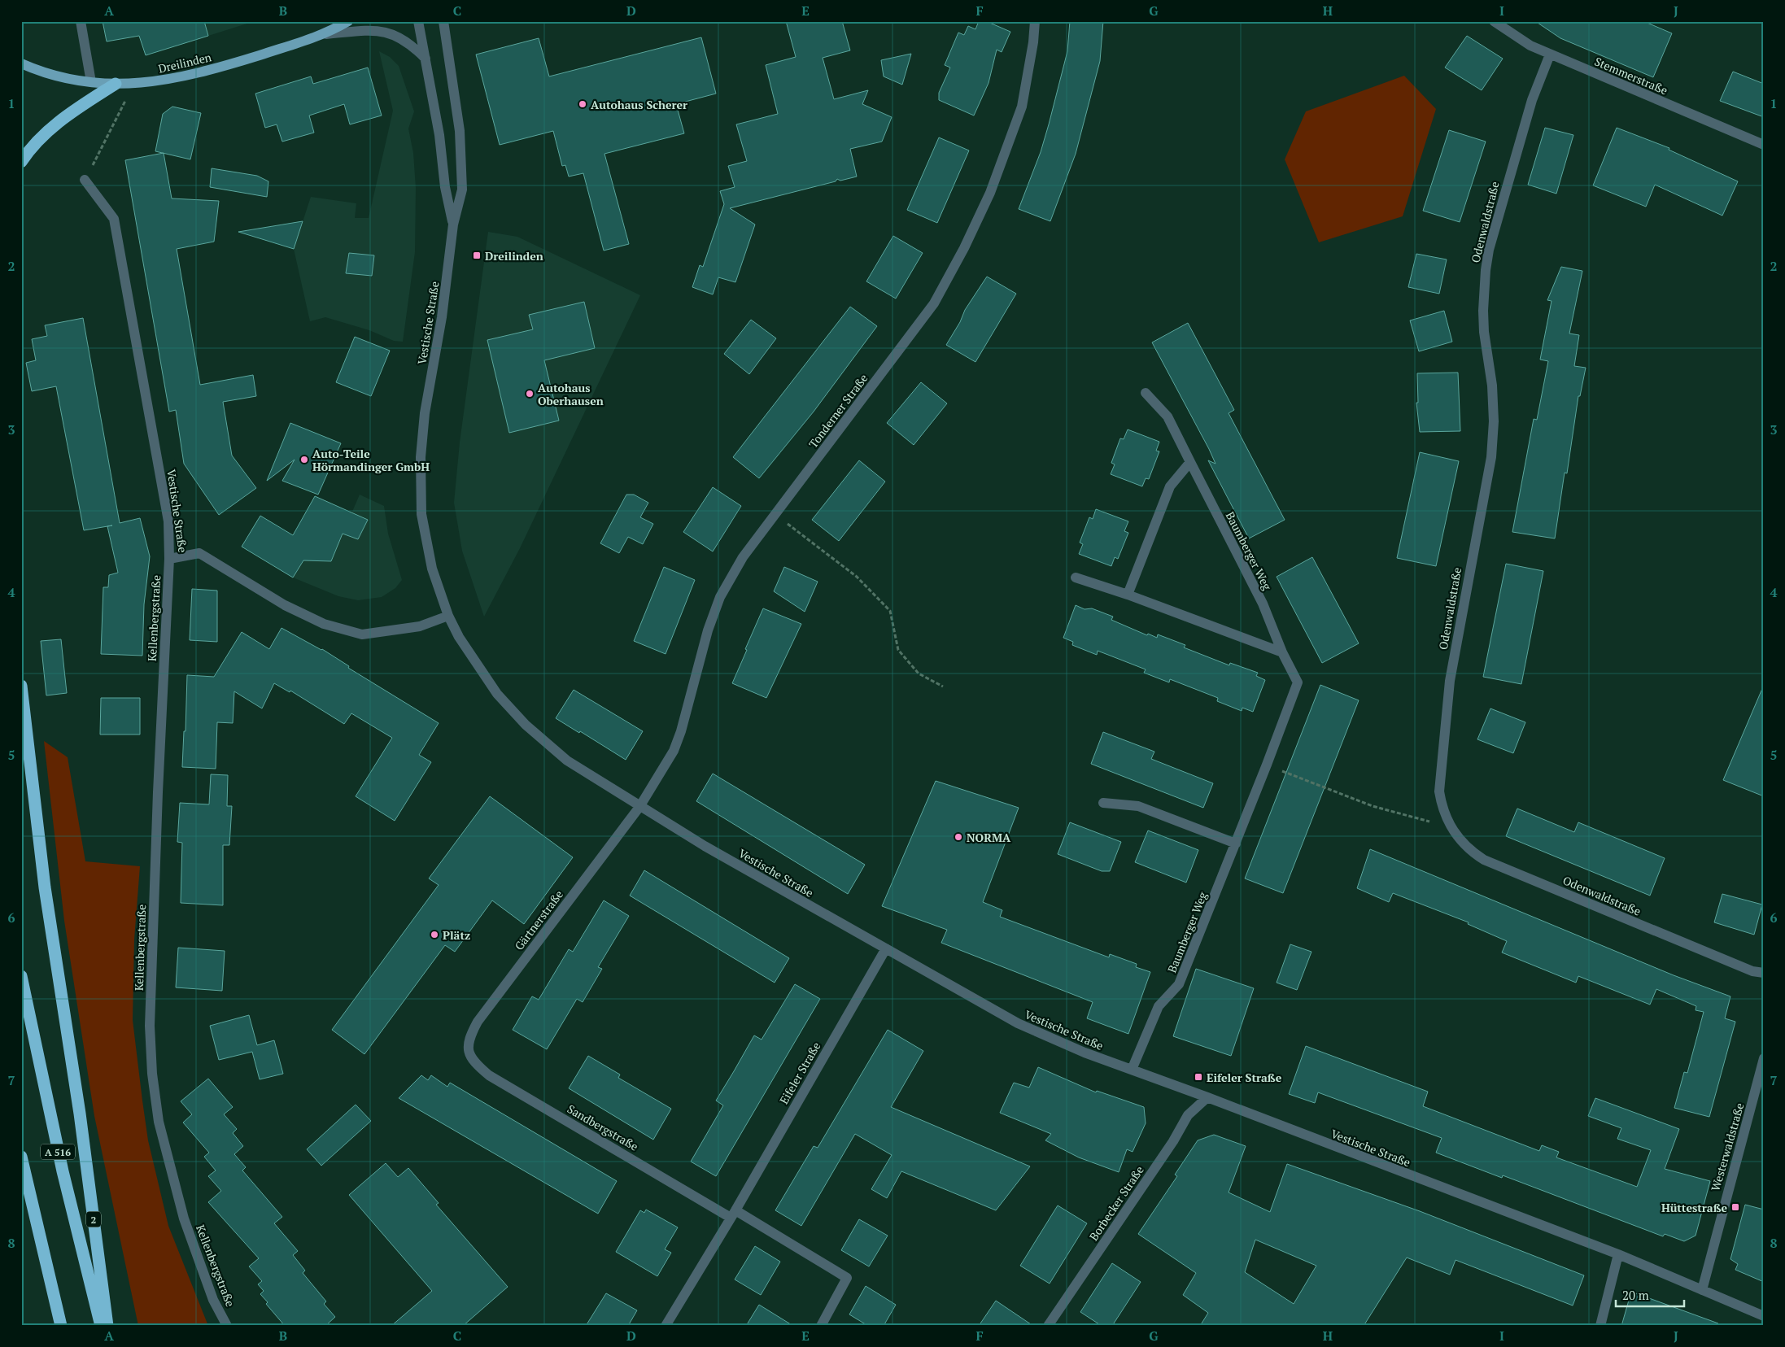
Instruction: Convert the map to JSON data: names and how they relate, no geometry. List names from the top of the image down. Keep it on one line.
{"streets":{"highway":["A 516","2"],"main road":["Dreilinden"],"street":["Stemmerstraße","Odenwaldstraße","Vestische Straße","Tonderner Straße","Baumberger Weg","Kellenbergstraße","Gärtnerstraße","Eifeler Straße","Sandbergstraße","Westerwaldstraße","Borbecker Straße"]},"crossings":[["Stemmerstraße","Odenwaldstraße"],["Vestische Straße","Tonderner Straße"],["Vestische Straße","Baumberger Weg"],["Vestische Straße","Kellenbergstraße"],["Vestische Straße","Gärtnerstraße"],["Vestische Straße","Eifeler Straße"],["Vestische Straße","Westerwaldstraße"],["Vestische Straße","Borbecker Straße"],["Tonderner Straße","Gärtnerstraße"],["Gärtnerstraße","Sandbergstraße"],["Eifeler Straße","Sandbergstraße"]],"places":{"other":["Autohaus Scherer","Autohaus Oberhausen","Auto-Teile Hörmandinger GmbH","NORMA","Plätz"],"transit":["Dreilinden","Eifeler Straße","Hüttestraße"]},"scale_bar":"20 m","grid":{"columns":["A","B","C","D","E","F","G","H","I","J"],"rows":["1","2","3","4","5","6","7","8"]}}
